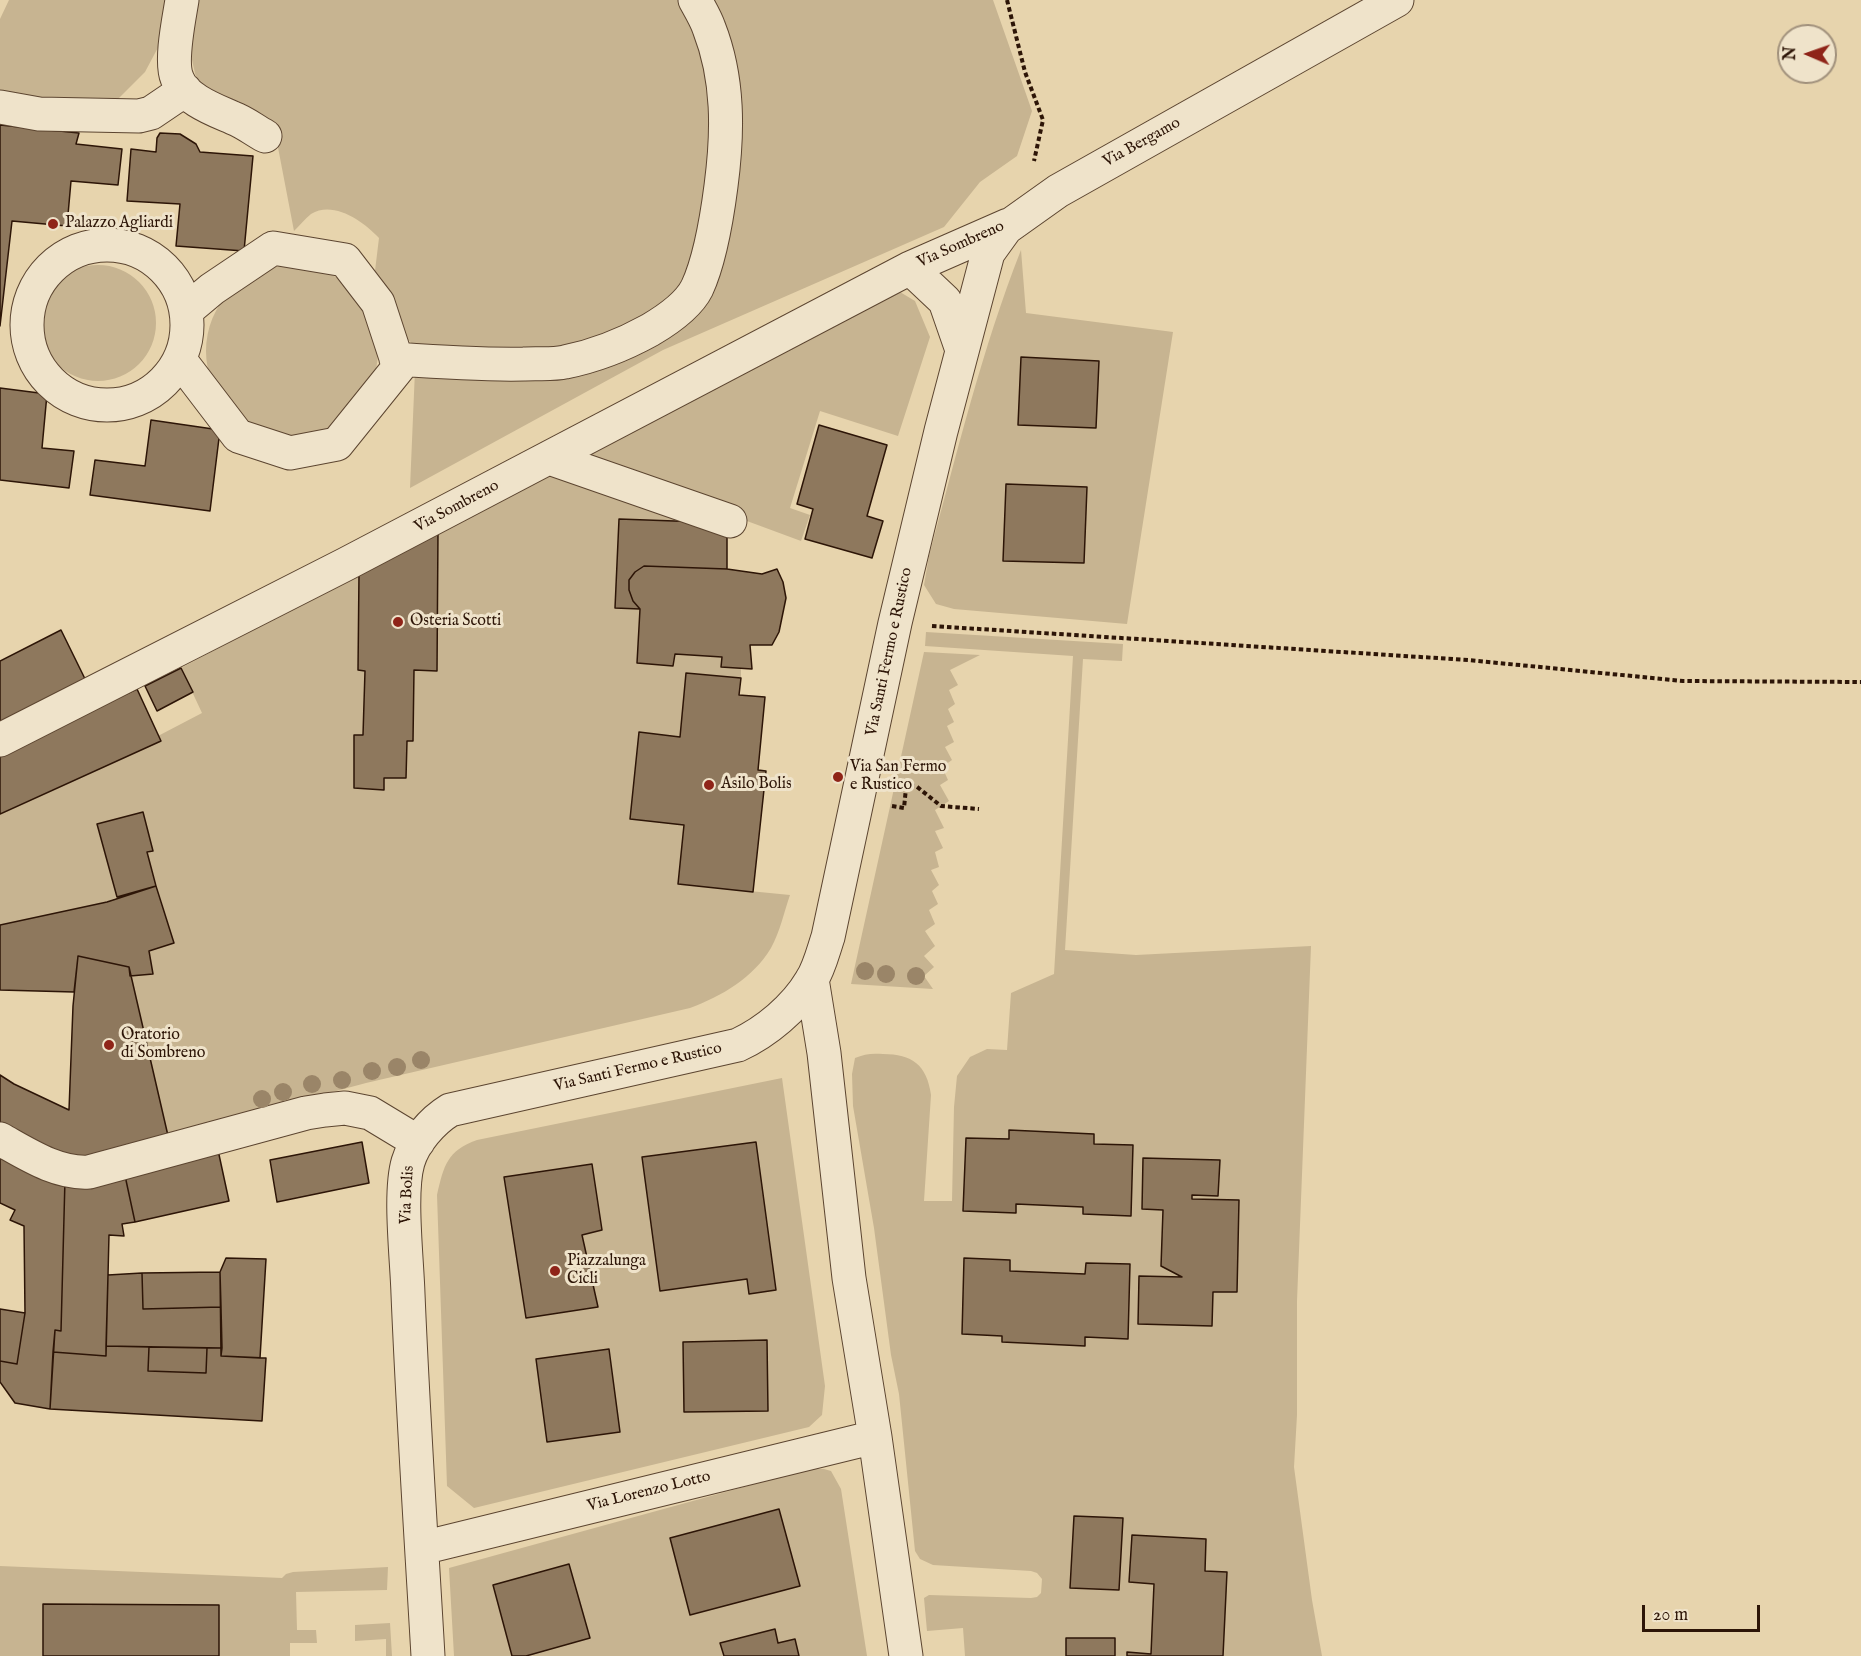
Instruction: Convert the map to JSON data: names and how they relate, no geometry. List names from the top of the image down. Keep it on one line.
{"streets":{"street":["Via Bergamo","Via Sombreno","Via Santi Fermo e Rustico","Via Bolis","Via Lorenzo Lotto"]},"crossings":[["Via Bergamo","Via Sombreno"],["Via Bergamo","Via Santi Fermo e Rustico"],["Via Sombreno","Via Santi Fermo e Rustico"],["Via Santi Fermo e Rustico","Via Bolis"],["Via Bolis","Via Lorenzo Lotto"]],"places":["Palazzo Agliardi","Osteria Scotti","Via San Fermo e Rustico","Asilo Bolis","Oratorio di Sombreno","Piazzalunga Cicli"],"scale_bar":"20 m","north":"left"}
